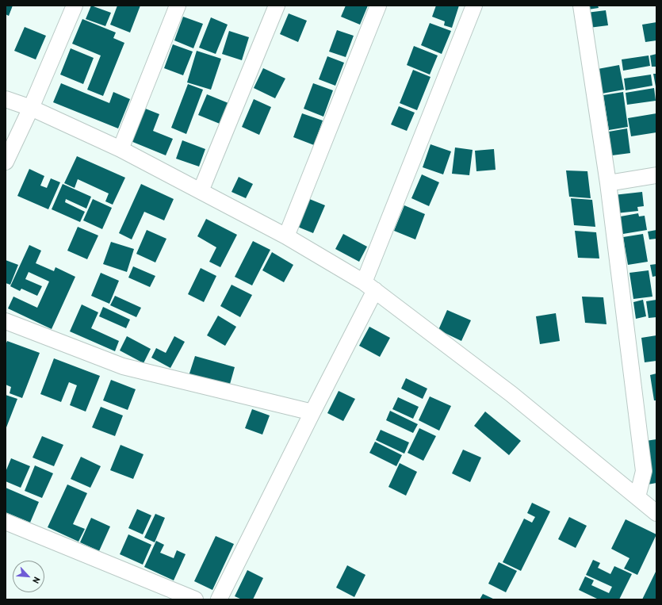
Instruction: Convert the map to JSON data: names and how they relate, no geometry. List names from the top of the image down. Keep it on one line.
{"north":"bottom right"}
